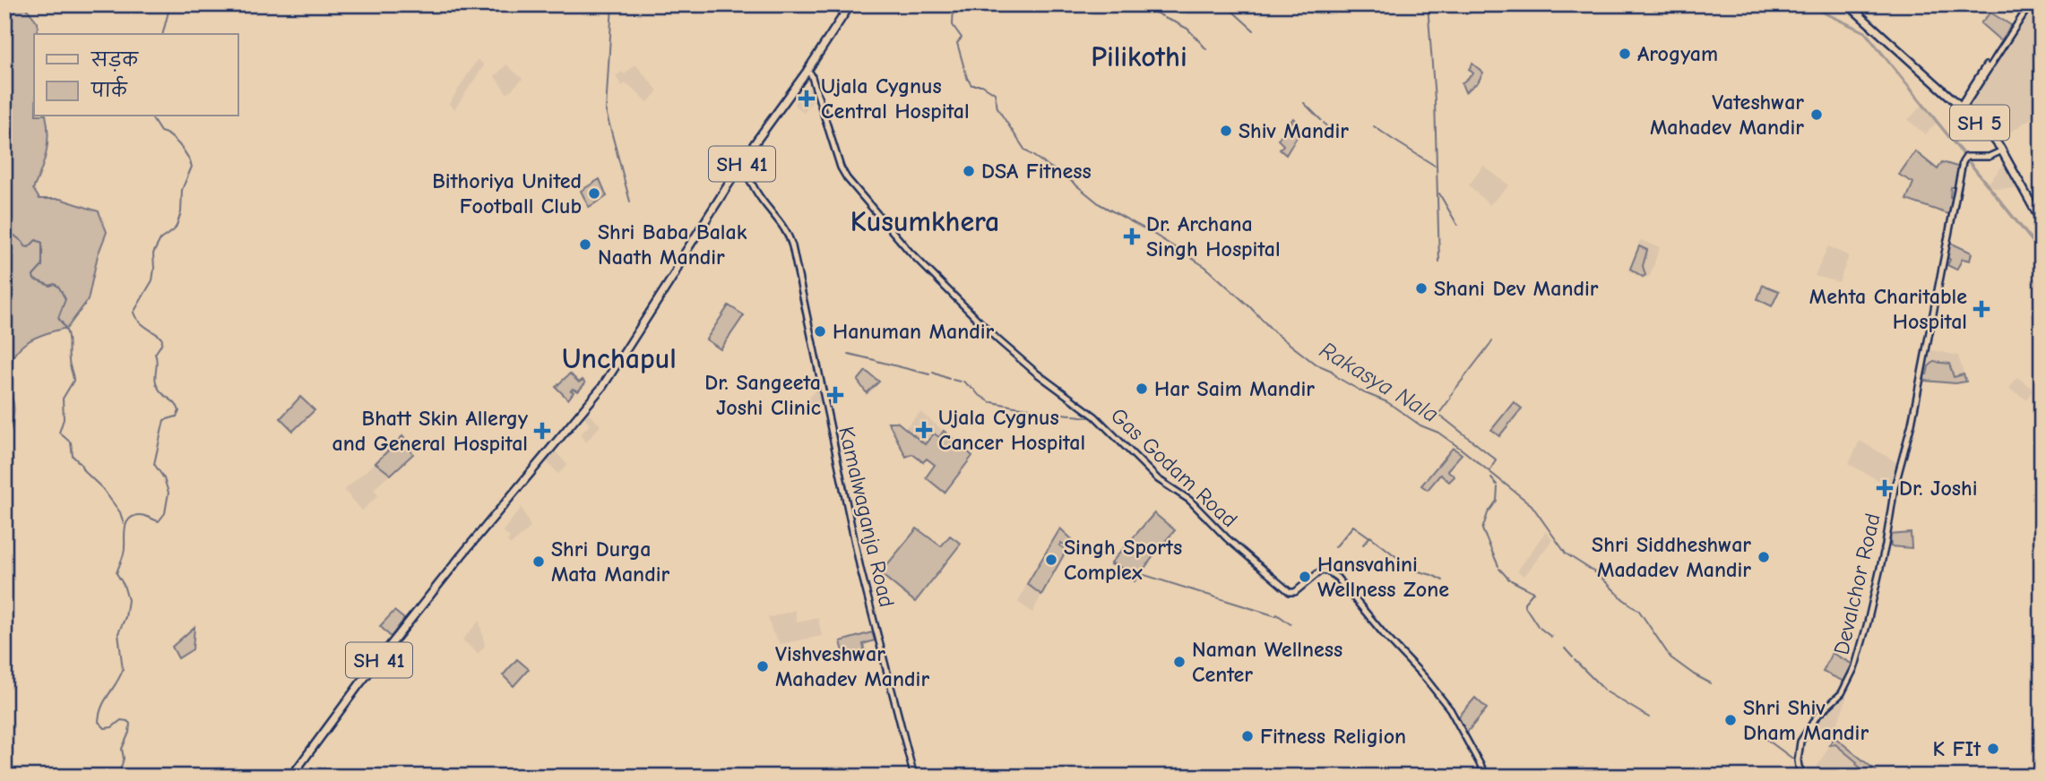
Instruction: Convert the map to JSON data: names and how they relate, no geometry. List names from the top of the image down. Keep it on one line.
{"streets":{"main road":["SH 5","SH 41","Gas Godam Road","Kamalwaganja Road","Devalchor Road"]},"crossings":[["SH 5","Devalchor Road"],["SH 41","Gas Godam Road"],["SH 41","Kamalwaganja Road"]],"districts":["Pilikothi","Kusumkhera","Unchapul"],"water":["Rakasya Nala"],"places":{"other":["Arogyam","Vateshwar Mahadev Mandir","Shiv Mandir","DSA Fitness","Bithoriya United Football Club","Shri Baba Balak Naath Mandir","Shani Dev Mandir","Hanuman Mandir","Har Saim Mandir","Shri Siddheshwar Madadev Mandir","Singh Sports Complex","Shri Durga Mata Mandir","Hansvahini Wellness Zone","Naman Wellness Center","Vishveshwar Mahadev Mandir","Shri Shiv Dham Mandir","Fitness Religion","K FIt"],"health":["Ujala Cygnus Central Hospital","Dr. Archana Singh Hospital","Mehta Charitable Hospital","Dr. Sangeeta Joshi Clinic","Ujala Cygnus Cancer Hospital","Bhatt Skin Allergy and General Hospital","Dr. Joshi"]},"legend":["सड़क","पार्क"]}
